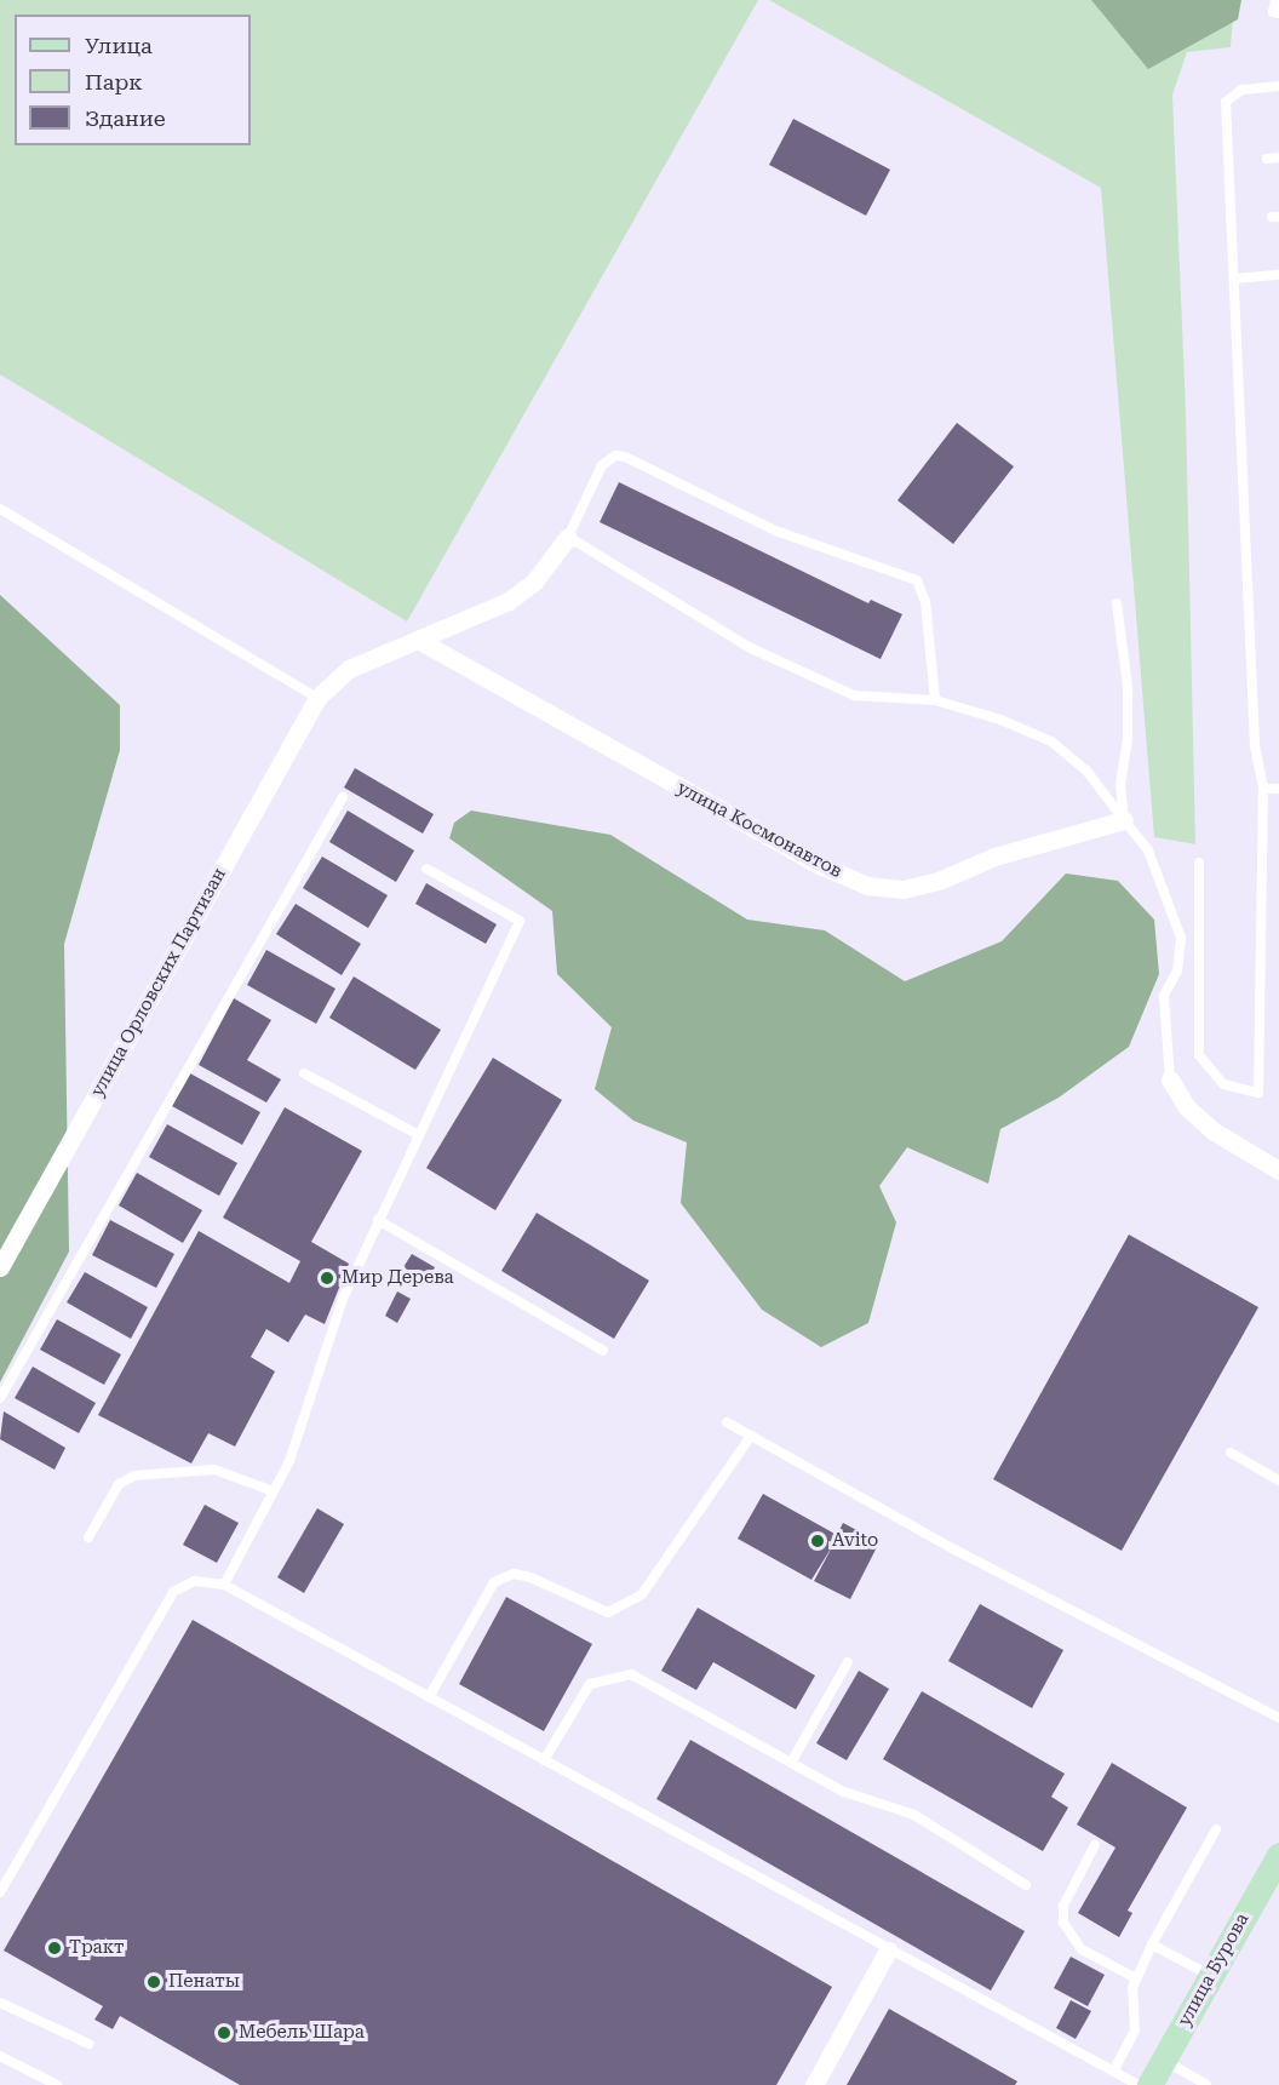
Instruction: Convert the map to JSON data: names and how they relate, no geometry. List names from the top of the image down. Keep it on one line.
{"streets":{"main road":["улица Бурова"],"street":["улица Космонавтов","улица Орловских Партизан"]},"crossings":[["улица Космонавтов","улица Орловских Партизан"]],"places":["Мир Дерева","Avito","Тракт","Пенаты","Мебель Шара"],"legend":["Улица","Парк","Здание"]}
